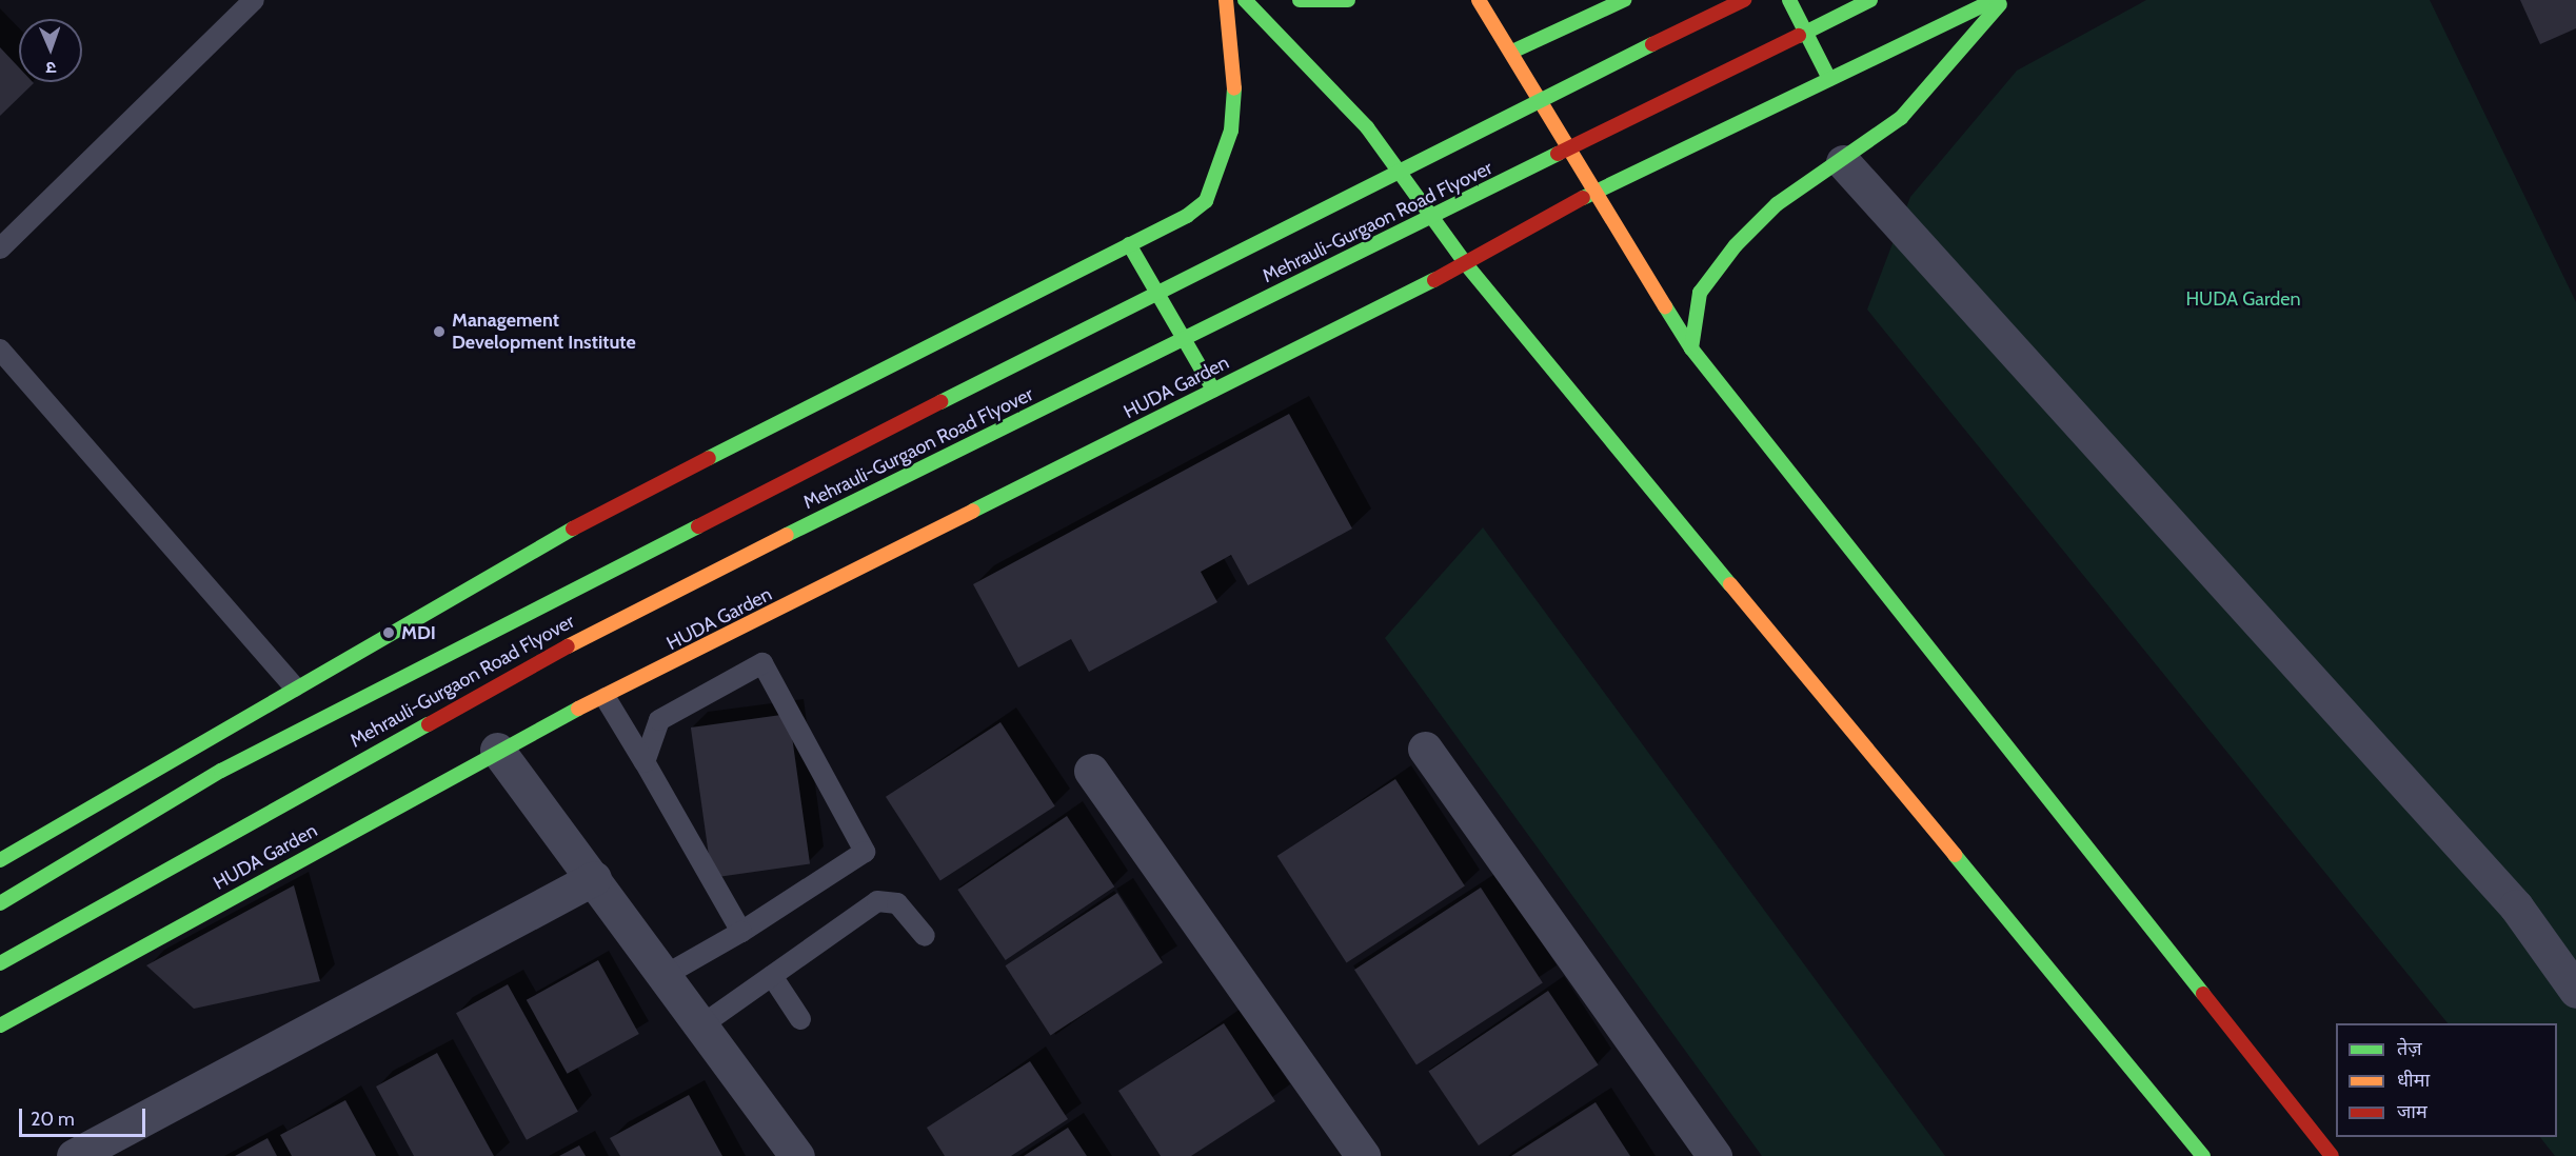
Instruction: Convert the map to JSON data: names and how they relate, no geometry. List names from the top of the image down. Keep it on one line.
{"streets":{"main road":["Mehrauli-Gurgaon Road Flyover","HUDA Garden"]},"parks":["HUDA Garden"],"places":["Management Development Institute","MDI"],"legend":["तेज़","धीमा","जाम"],"scale_bar":"20 m","north":"bottom"}
